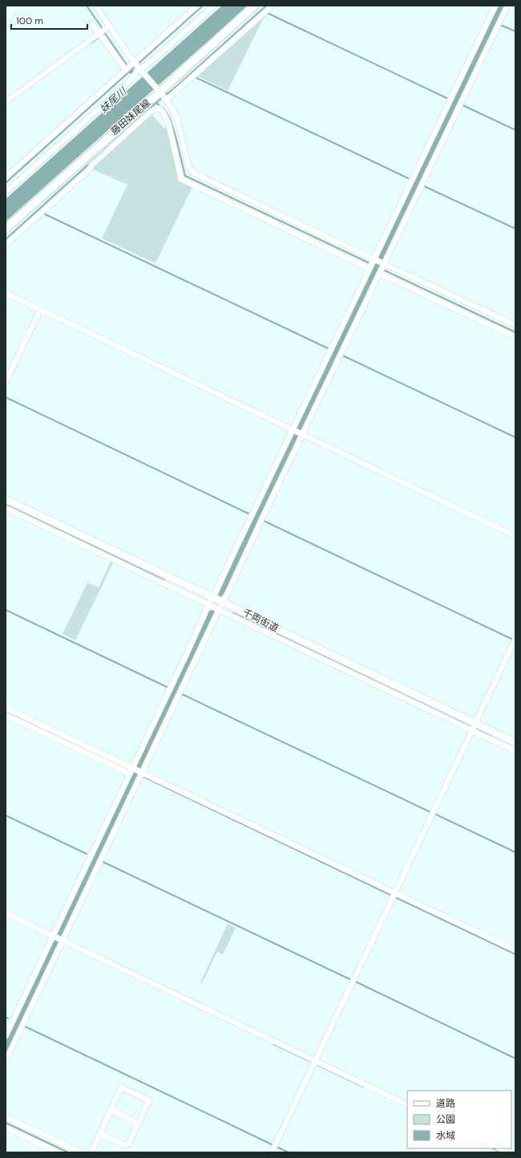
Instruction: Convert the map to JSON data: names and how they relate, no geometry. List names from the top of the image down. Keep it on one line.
{"streets":{"main road":["藤田妹尾線"],"street":["千両街道"]},"water":["妹尾川"],"legend":["道路","公園","水域"],"scale_bar":"100 m"}
